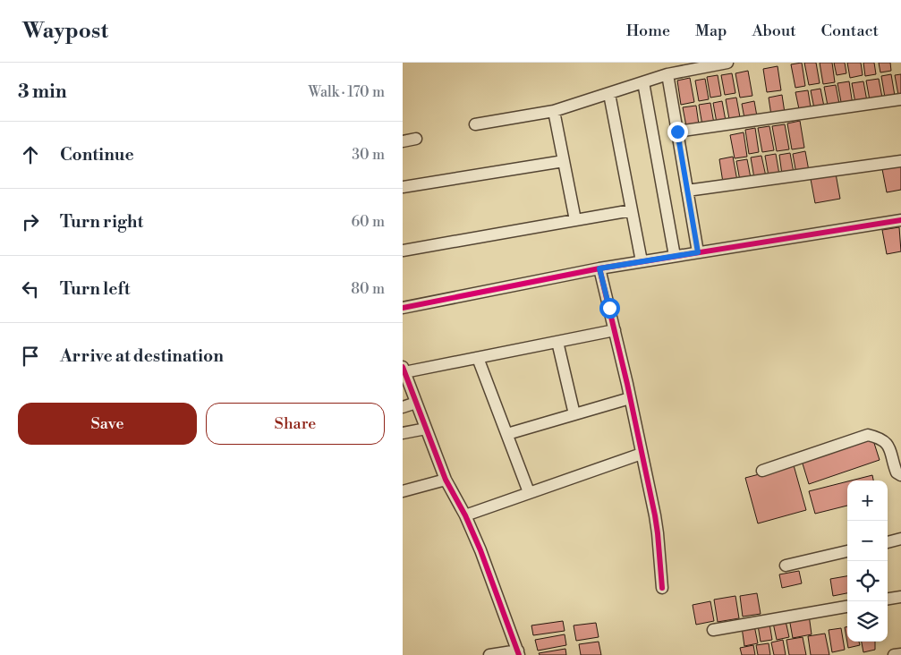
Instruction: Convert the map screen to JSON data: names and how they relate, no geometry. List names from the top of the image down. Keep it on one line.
{"page":{"header":"Waypost","nav":["Home","Map","About","Contact"],"heading":["3 min","Walk · 170 m"],"list":[["Continue","30 m"],["Turn right","60 m"],["Turn left","80 m"],"Arrive at destination"],"buttons":["Save","Share"],"map_buttons":["+","−"]}}
